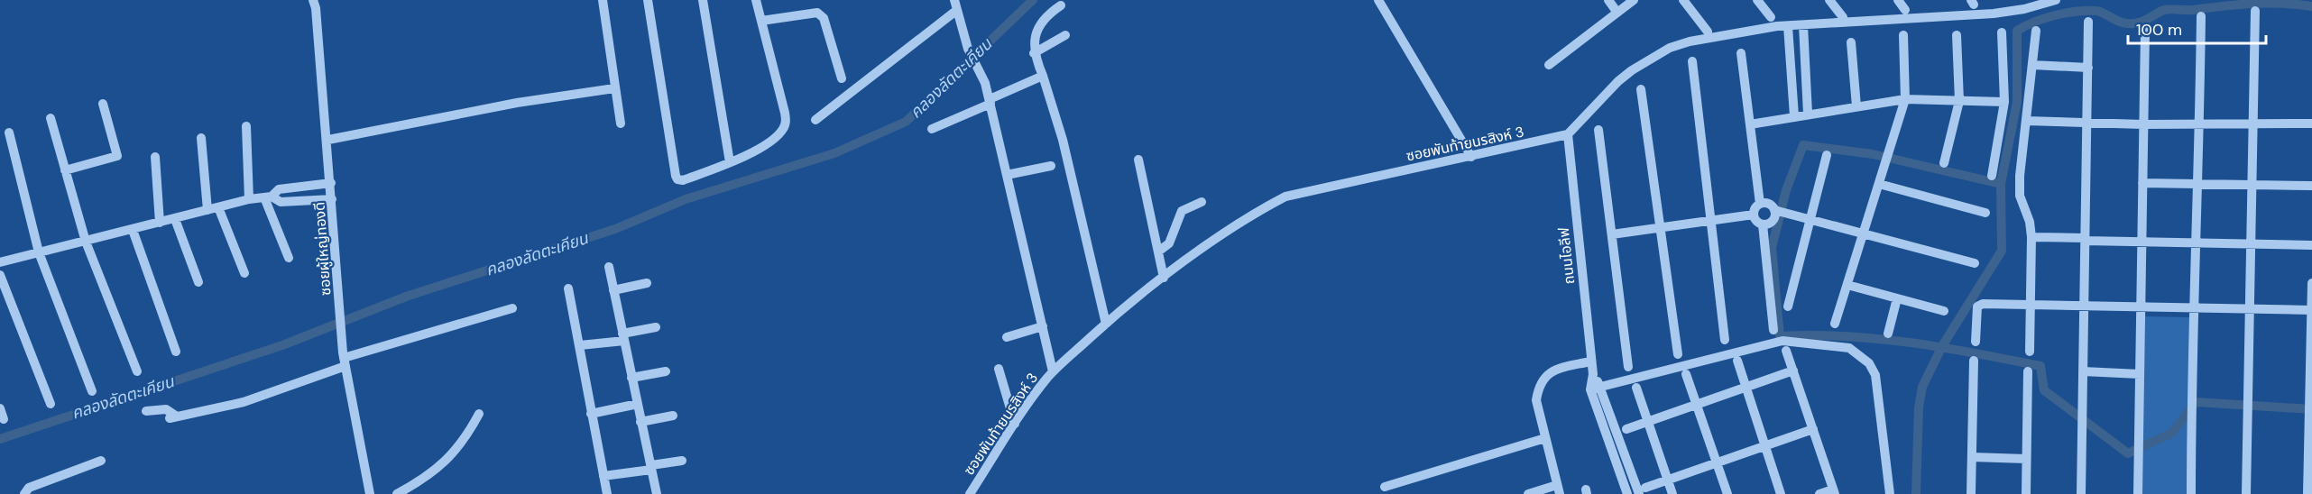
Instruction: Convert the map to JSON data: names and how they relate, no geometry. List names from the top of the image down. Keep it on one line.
{"streets":{"street":["ซอยพันท้ายนรสิงห์ 3","ซอยผู้ใหญ่ทองดี","ถนนไอลีฟ"]},"crossings":[["ซอยพันท้ายนรสิงห์ 3","ถนนไอลีฟ"]],"water":["คลองลัดตะเคียน"],"scale_bar":"100 m"}
